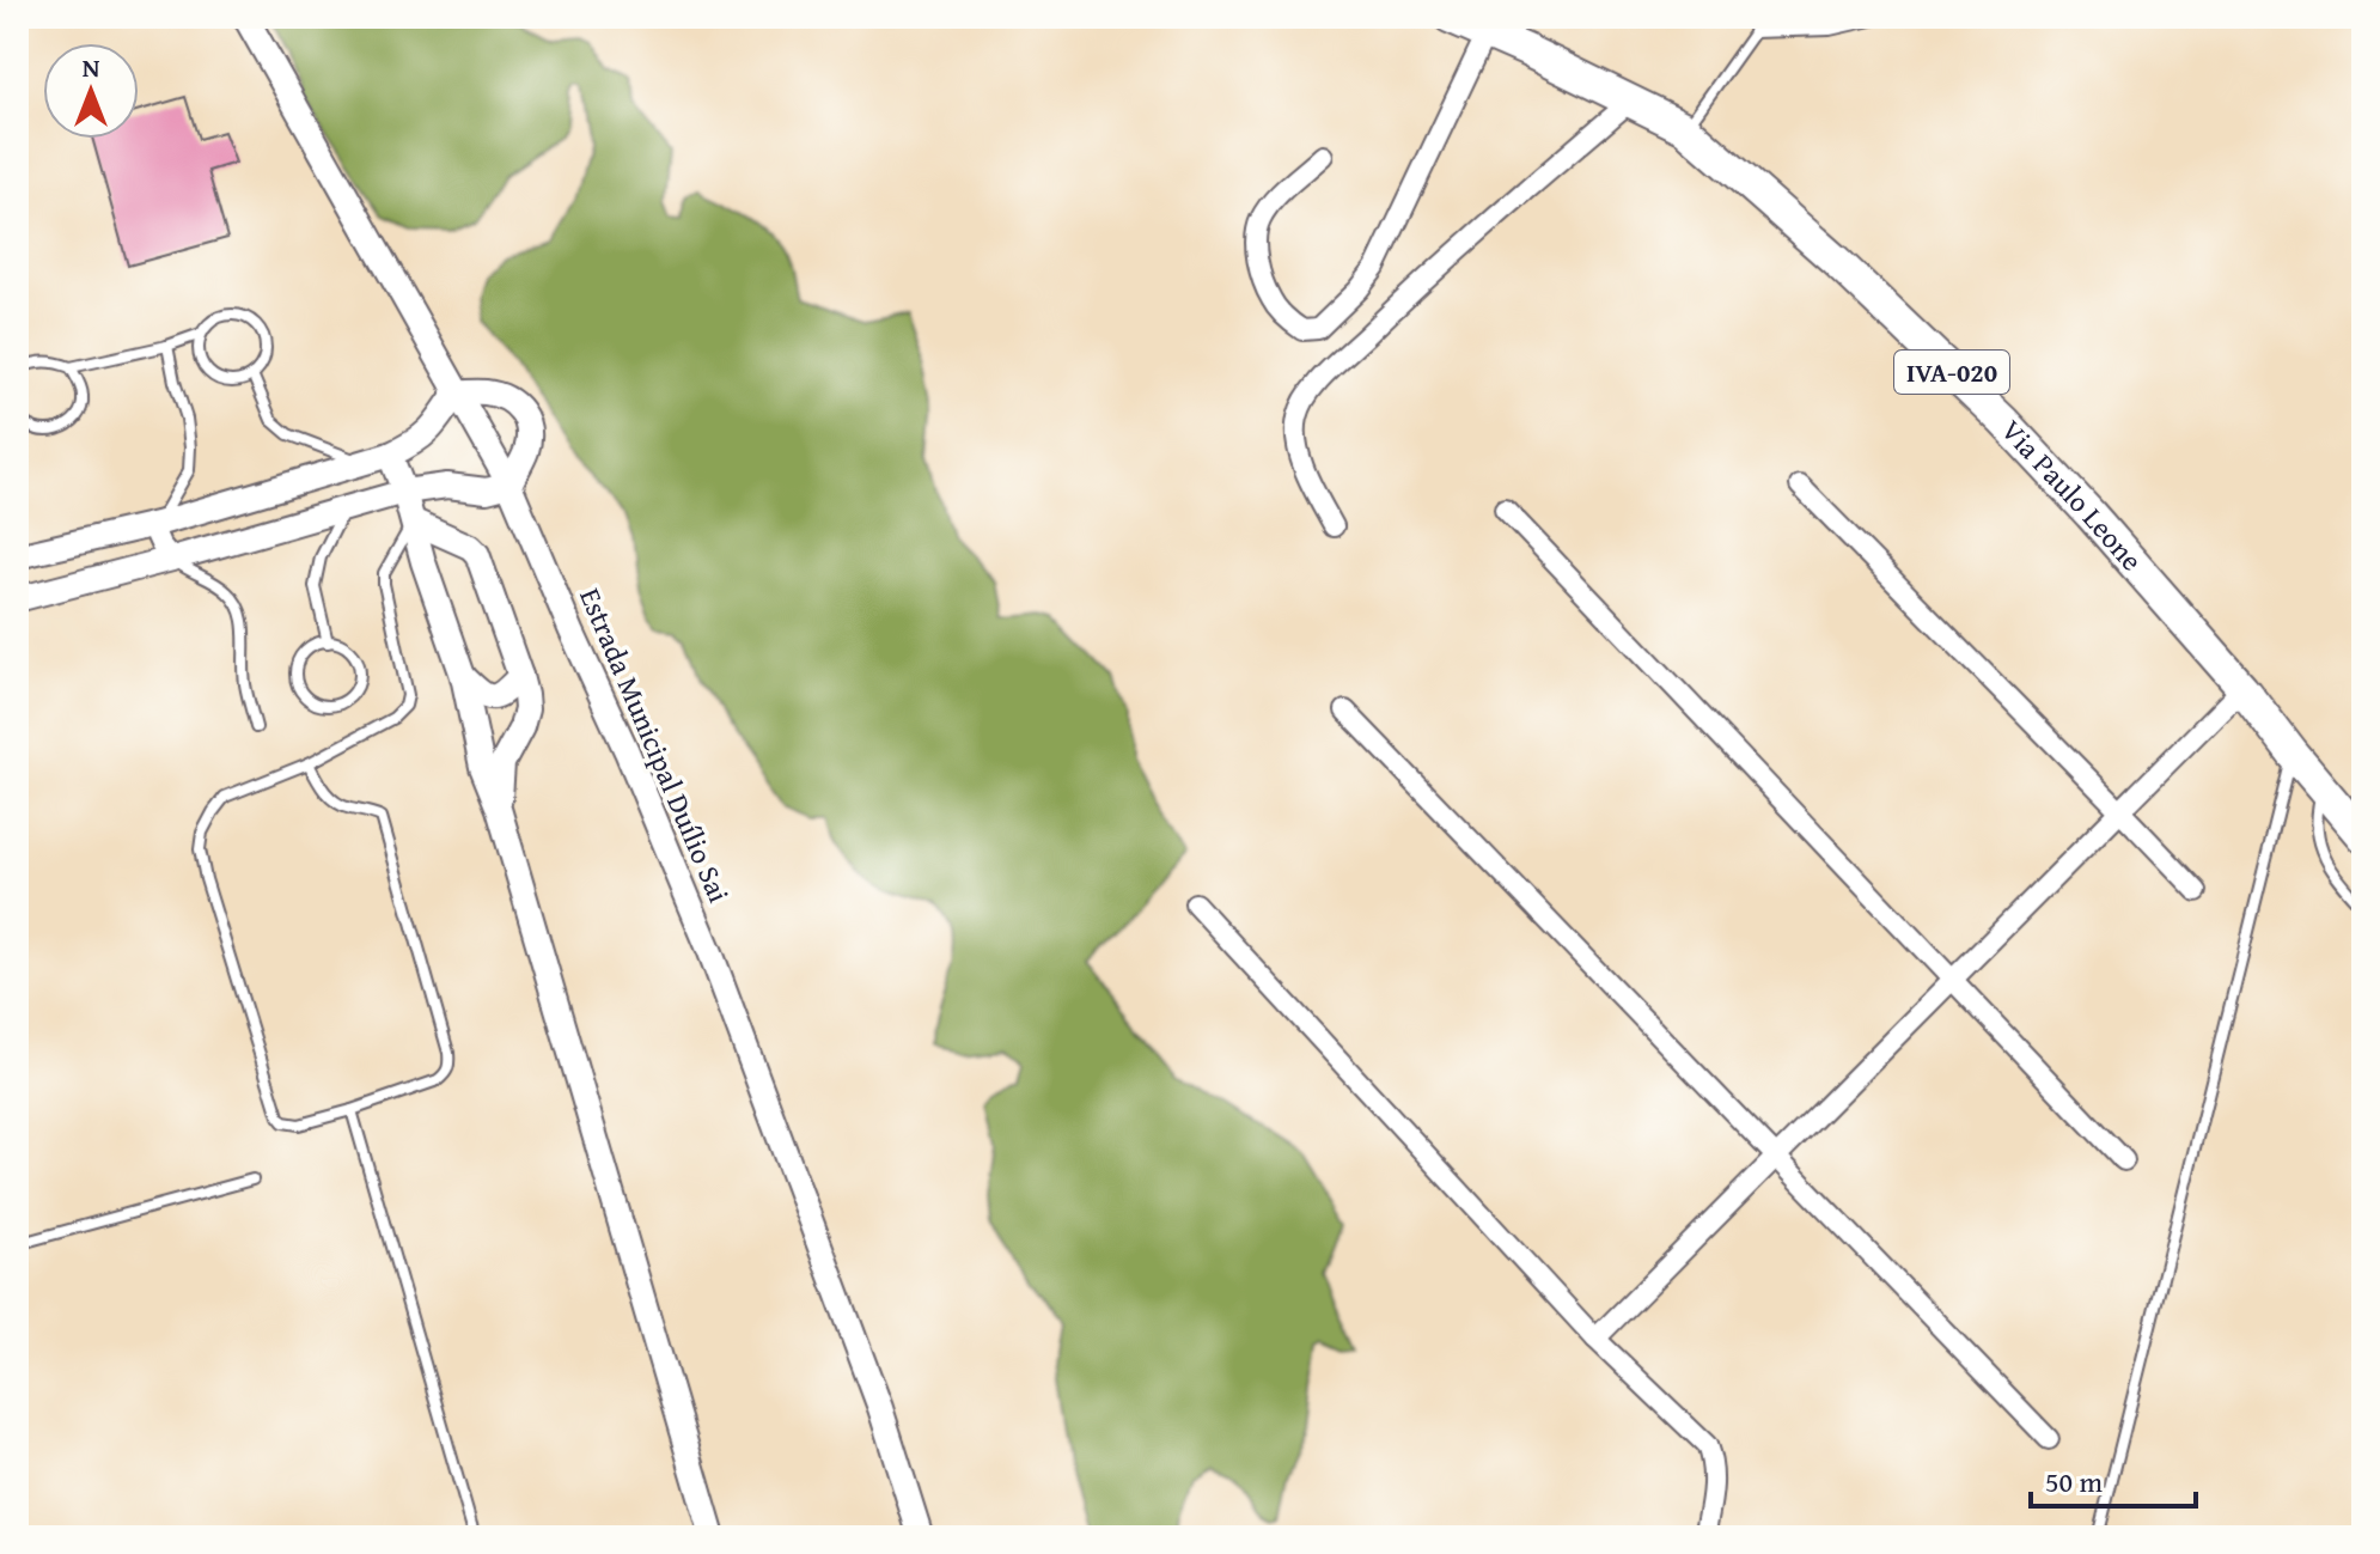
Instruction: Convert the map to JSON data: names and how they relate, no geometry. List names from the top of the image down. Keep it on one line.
{"streets":{"main road":["IVA-020","Via Paulo Leone"],"street":["Estrada Municipal Duílio Sai"]},"scale_bar":"50 m","north":"top"}
